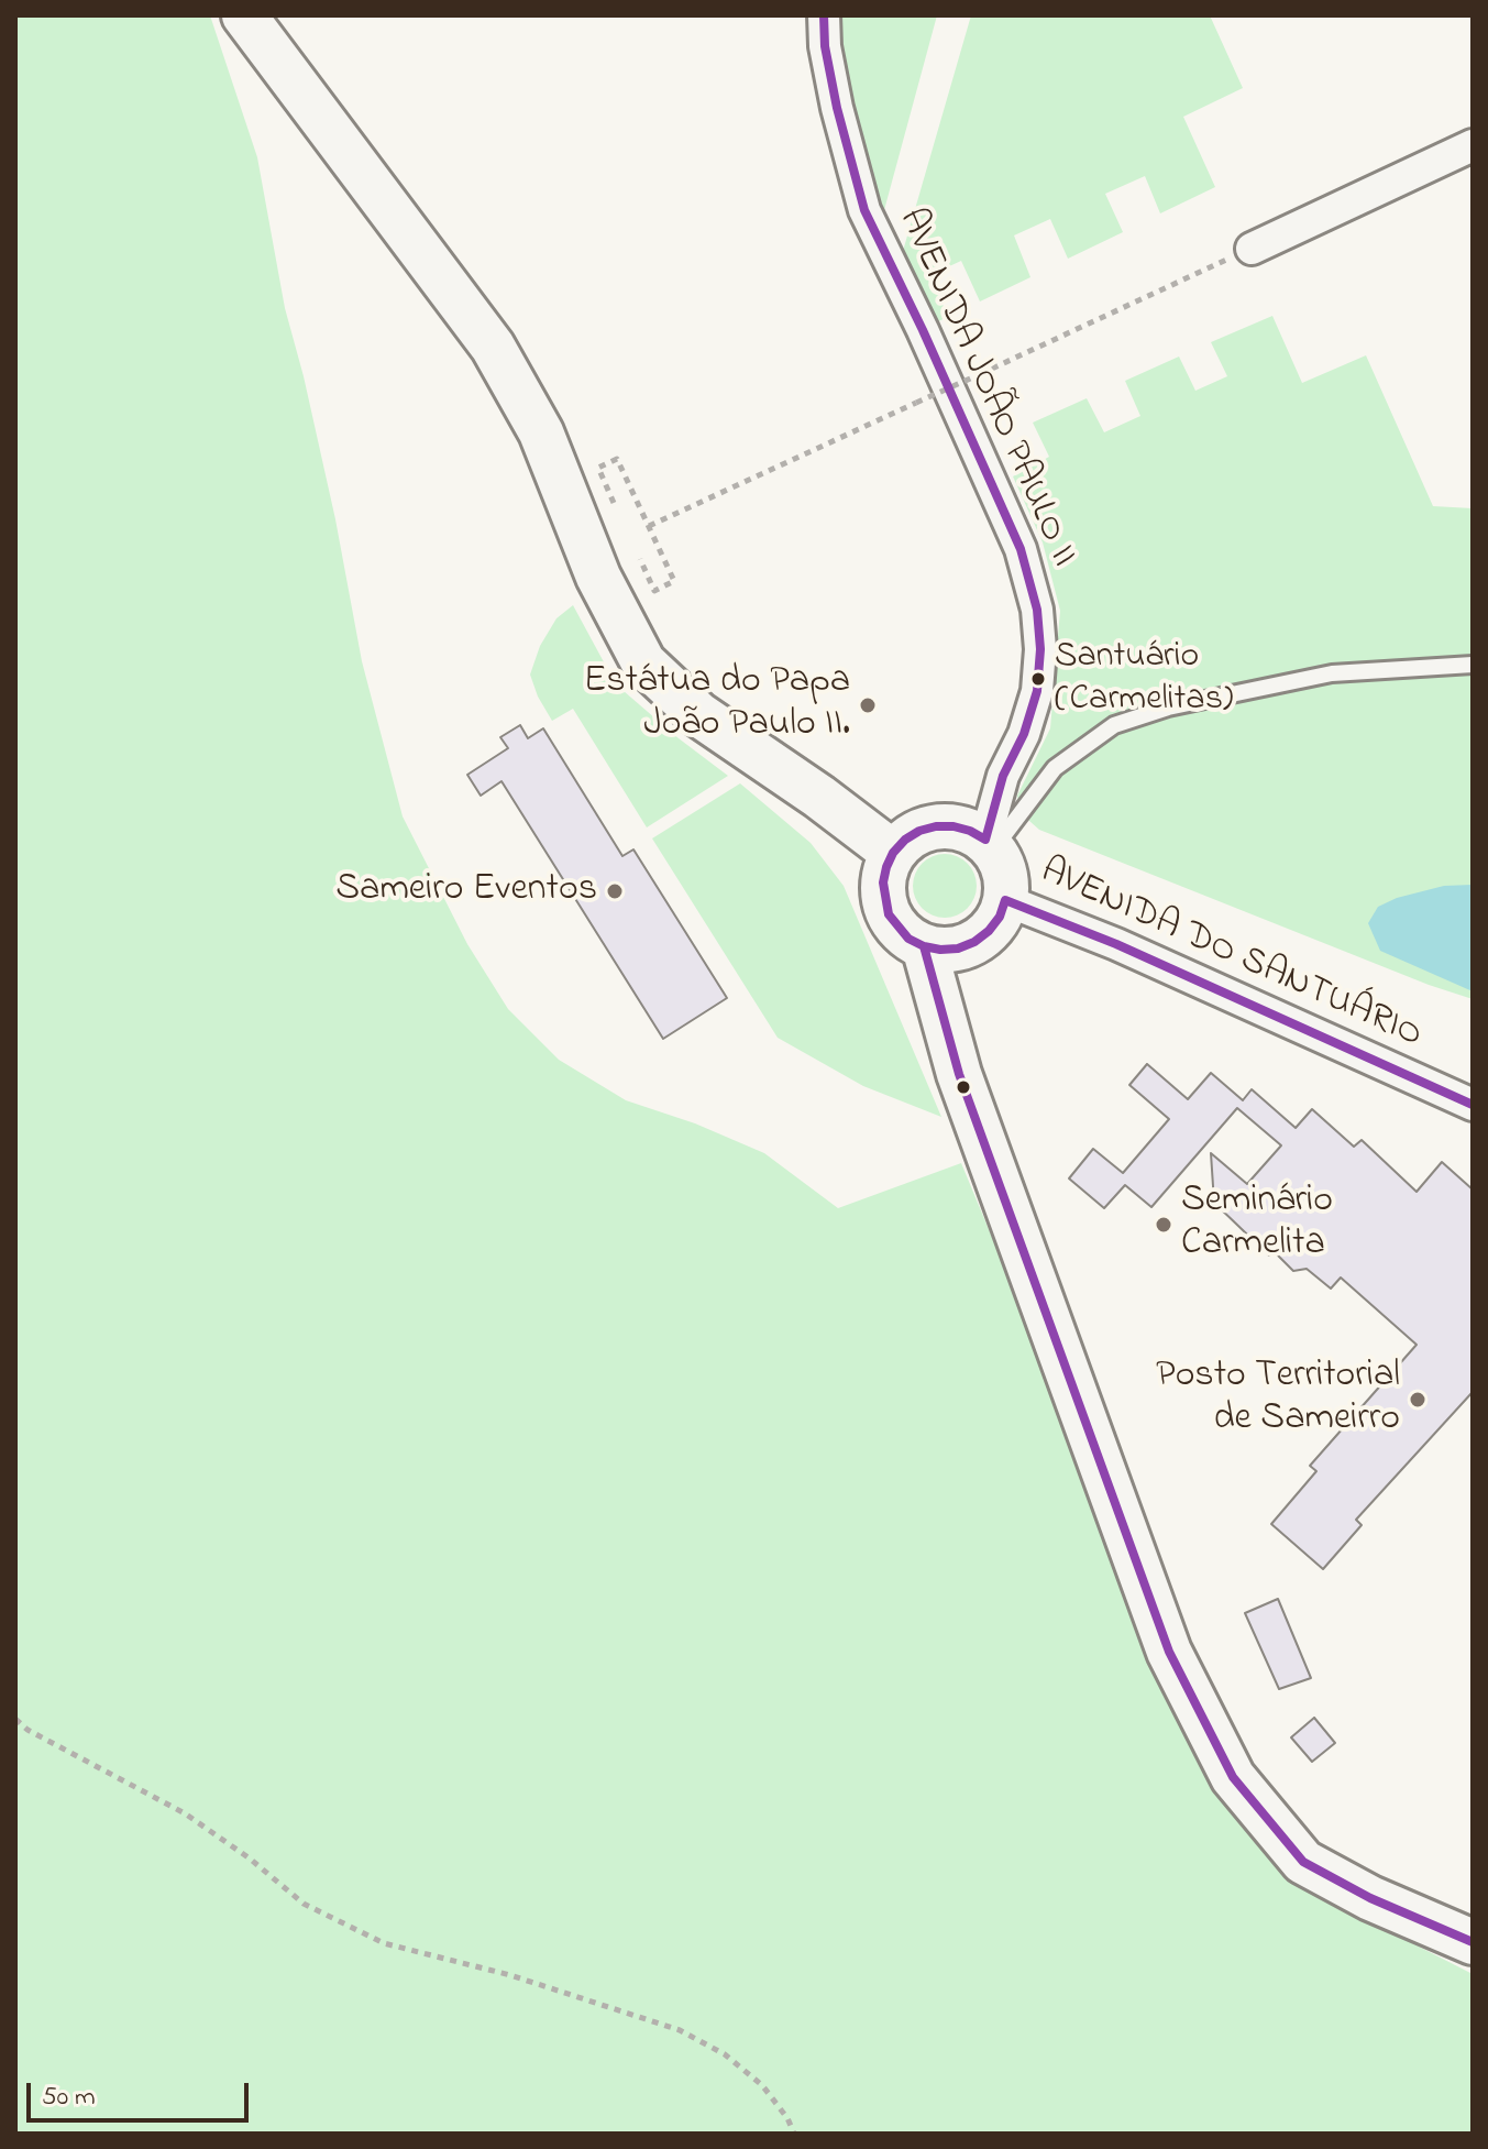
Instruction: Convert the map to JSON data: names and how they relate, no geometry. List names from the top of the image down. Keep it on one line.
{"streets":{"street":["AVENIDA JOÃO PAULO II","AVENIDA DO SANTUÁRIO"]},"crossings":[["AVENIDA JOÃO PAULO II","AVENIDA DO SANTUÁRIO"]],"places":["Santuário (Carmelitas)","Estátua do Papa João Paulo II.","Sameiro Eventos","Seminário Carmelita","Posto Territorial de Sameirro"],"scale_bar":"50 m"}
